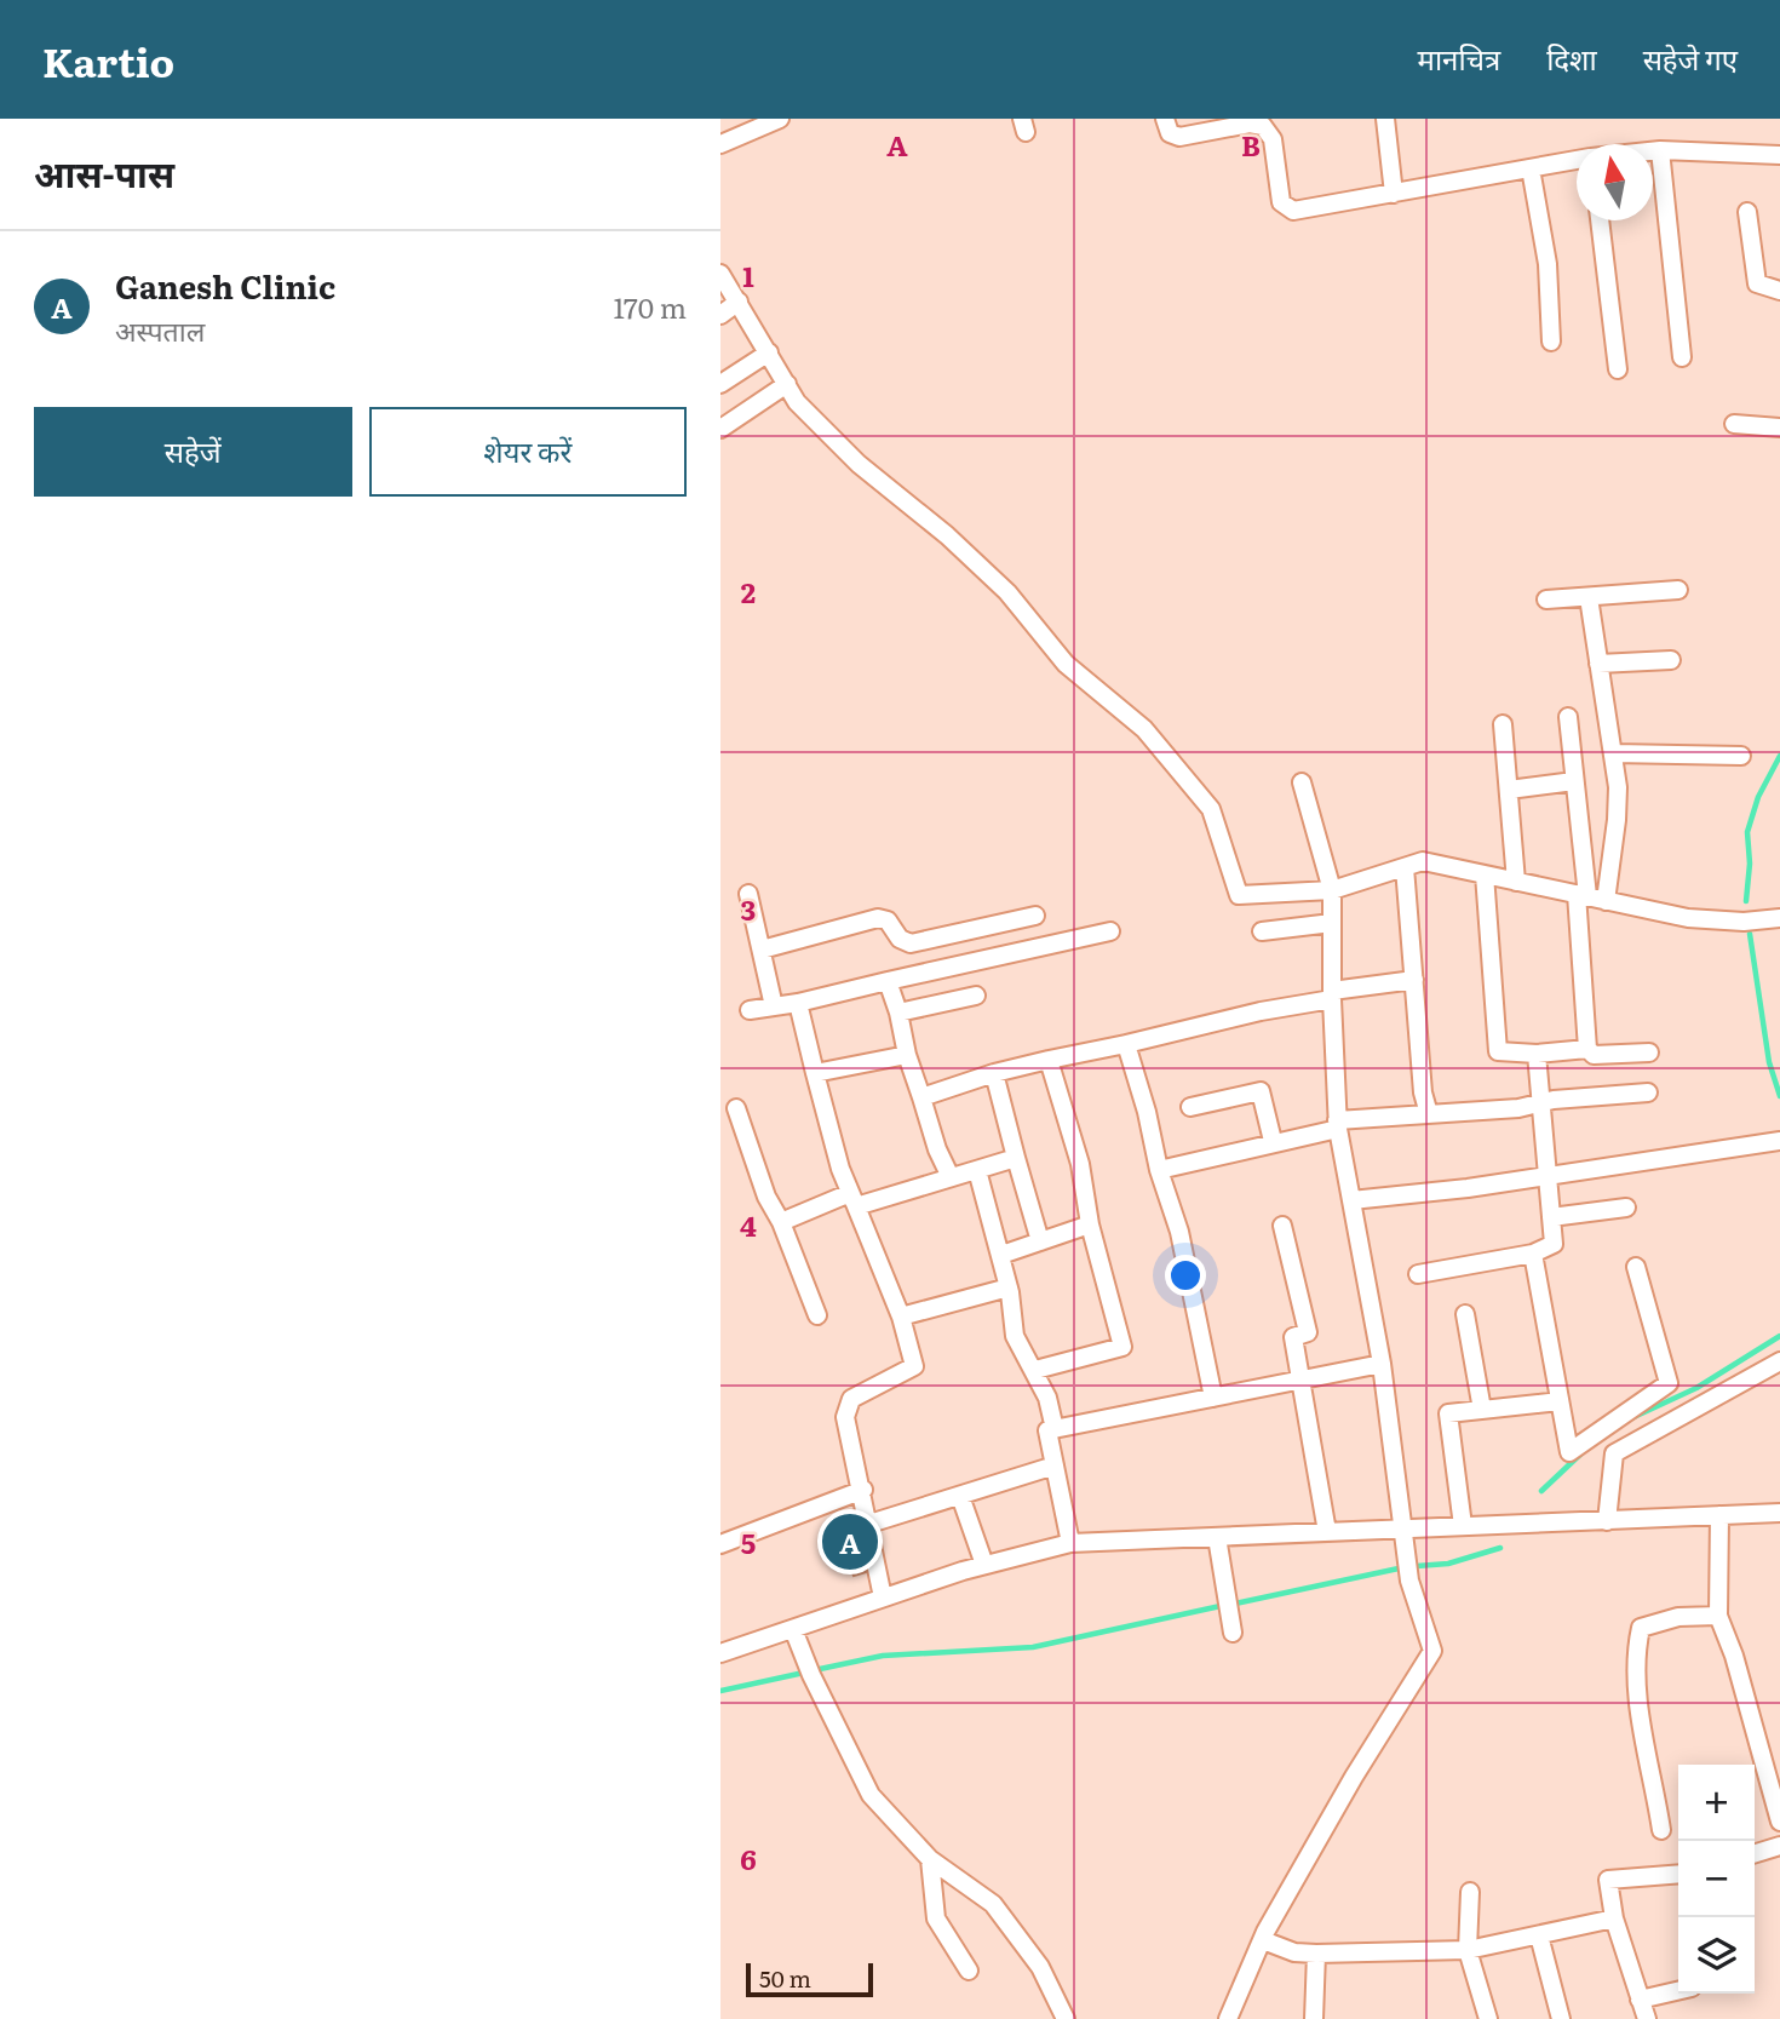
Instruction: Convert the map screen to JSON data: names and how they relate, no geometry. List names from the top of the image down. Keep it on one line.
{"scale_bar":"50 m","north":"top","page":{"header":"Kartio","nav":["मानचित्र","दिशा","सहेजे गए"],"heading":"आस-पास","list":[{"mark":"A","name":"Ganesh Clinic","note":"अस्पताल","value":"170 m"}],"buttons":["सहेजें","शेयर करें"],"pins":"A","map_buttons":["+","−"],"scale":"50 m"},"grid":{"columns":["A","B"],"rows":["1","2","3","4","5","6"]}}
